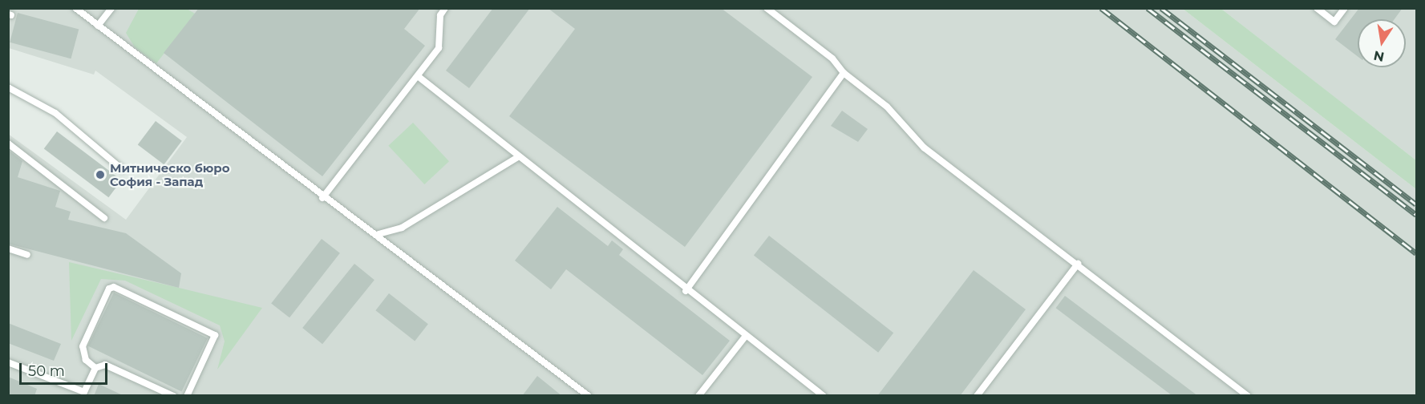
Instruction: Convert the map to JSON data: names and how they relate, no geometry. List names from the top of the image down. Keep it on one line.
{"places":["Митническо бюро София - Запад"],"scale_bar":"50 m","north":"bottom"}
